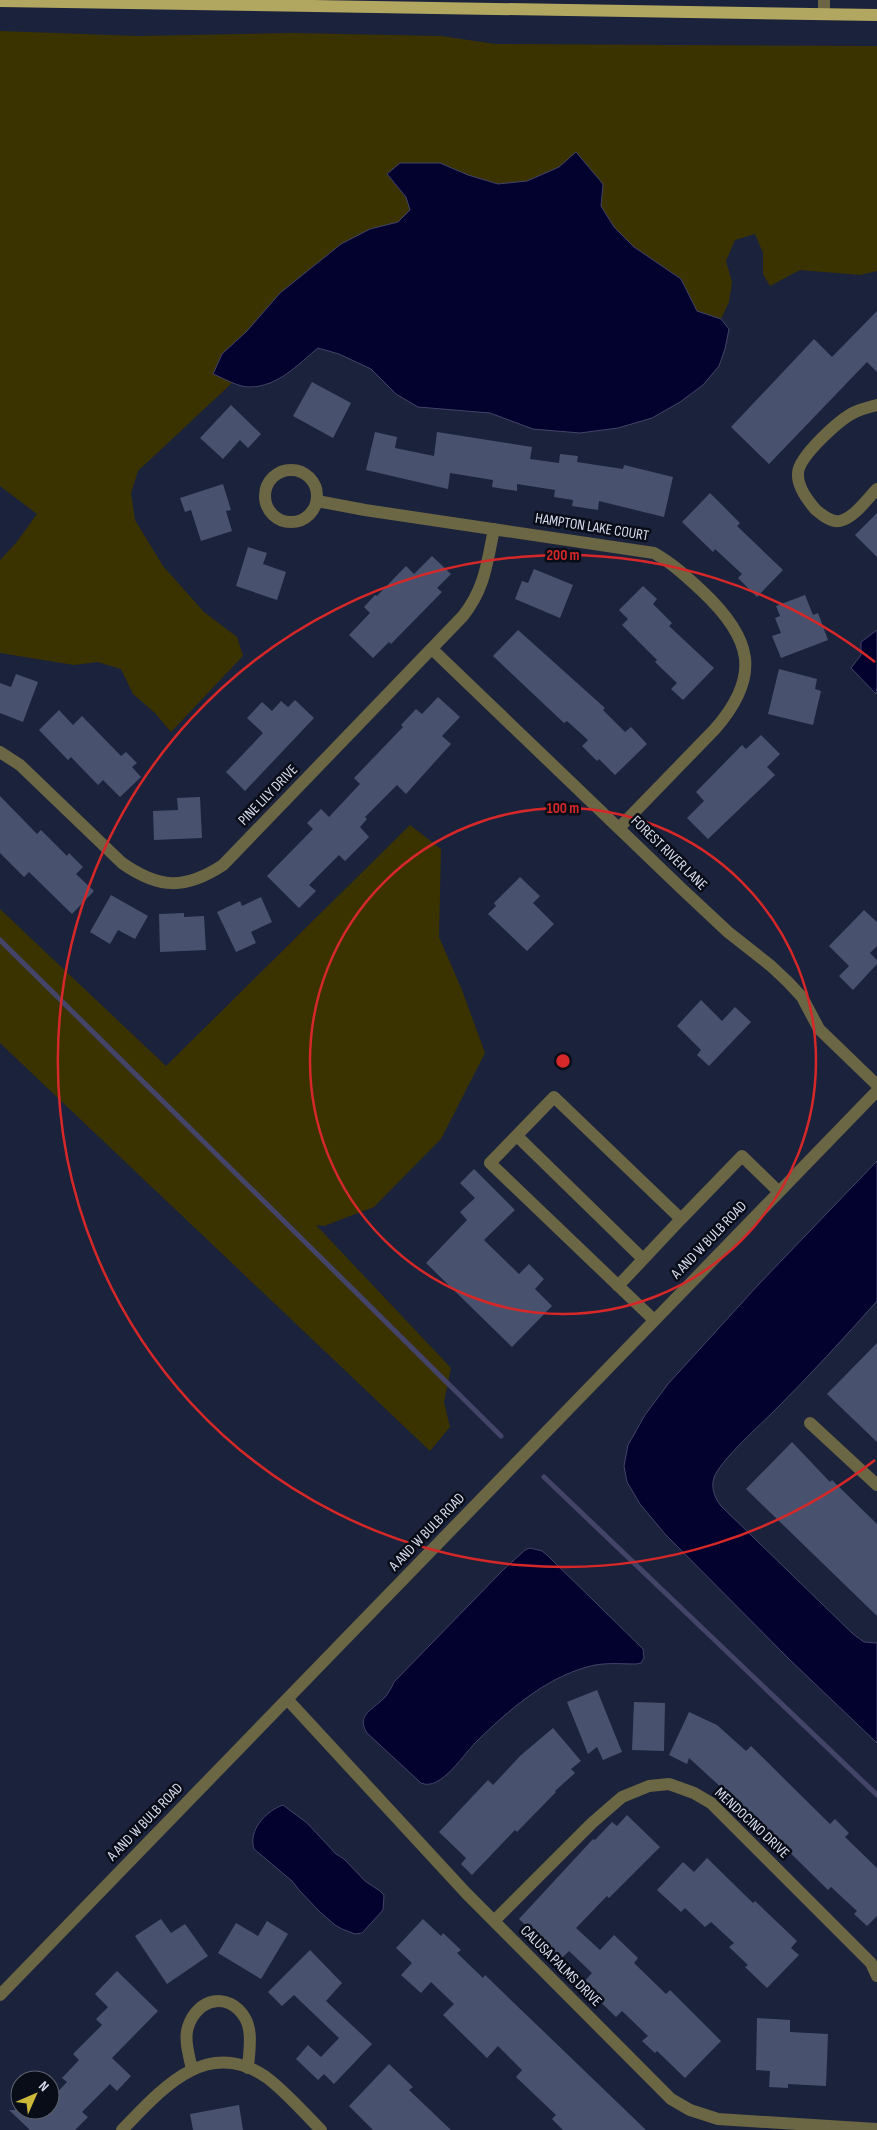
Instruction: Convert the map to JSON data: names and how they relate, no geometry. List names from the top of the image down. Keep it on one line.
{"streets":{"street":["HAMPTON LAKE COURT","PINE LILY DRIVE","FOREST RIVER LANE","A AND W BULB ROAD","MENDOCINO DRIVE","CALUSA PALMS DRIVE"]},"crossings":[["HAMPTON LAKE COURT","PINE LILY DRIVE"],["HAMPTON LAKE COURT","FOREST RIVER LANE"],["PINE LILY DRIVE","FOREST RIVER LANE"],["A AND W BULB ROAD","CALUSA PALMS DRIVE"],["MENDOCINO DRIVE","CALUSA PALMS DRIVE"]],"north":"top right","rings":["200 m","100 m"]}
